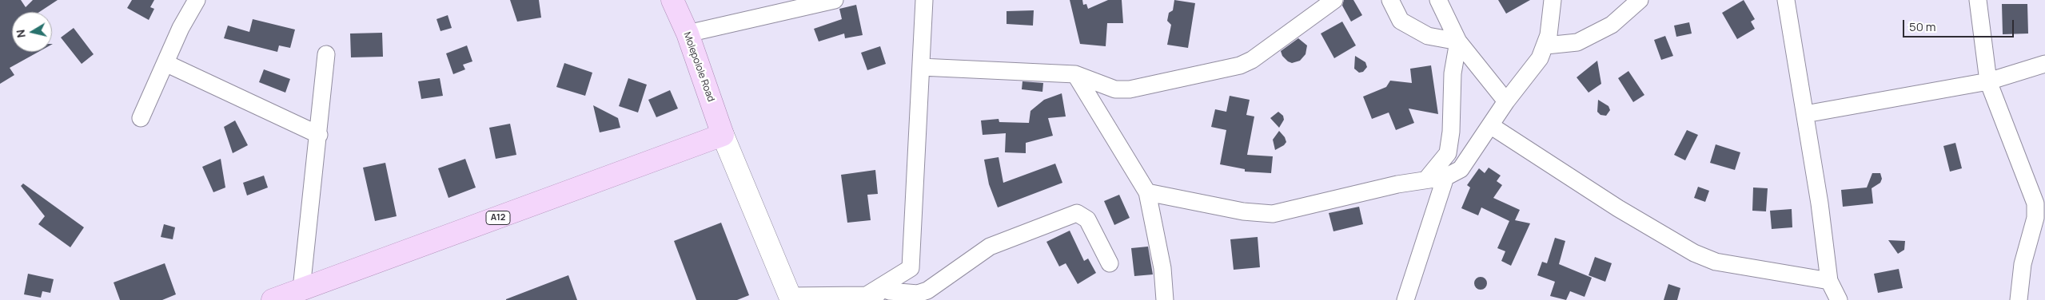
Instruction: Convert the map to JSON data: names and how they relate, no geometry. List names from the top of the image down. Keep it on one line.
{"streets":{"main road":["Molepolole Road","A12"]},"crossings":[["Molepolole Road","A12"]],"scale_bar":"50 m","north":"left"}
